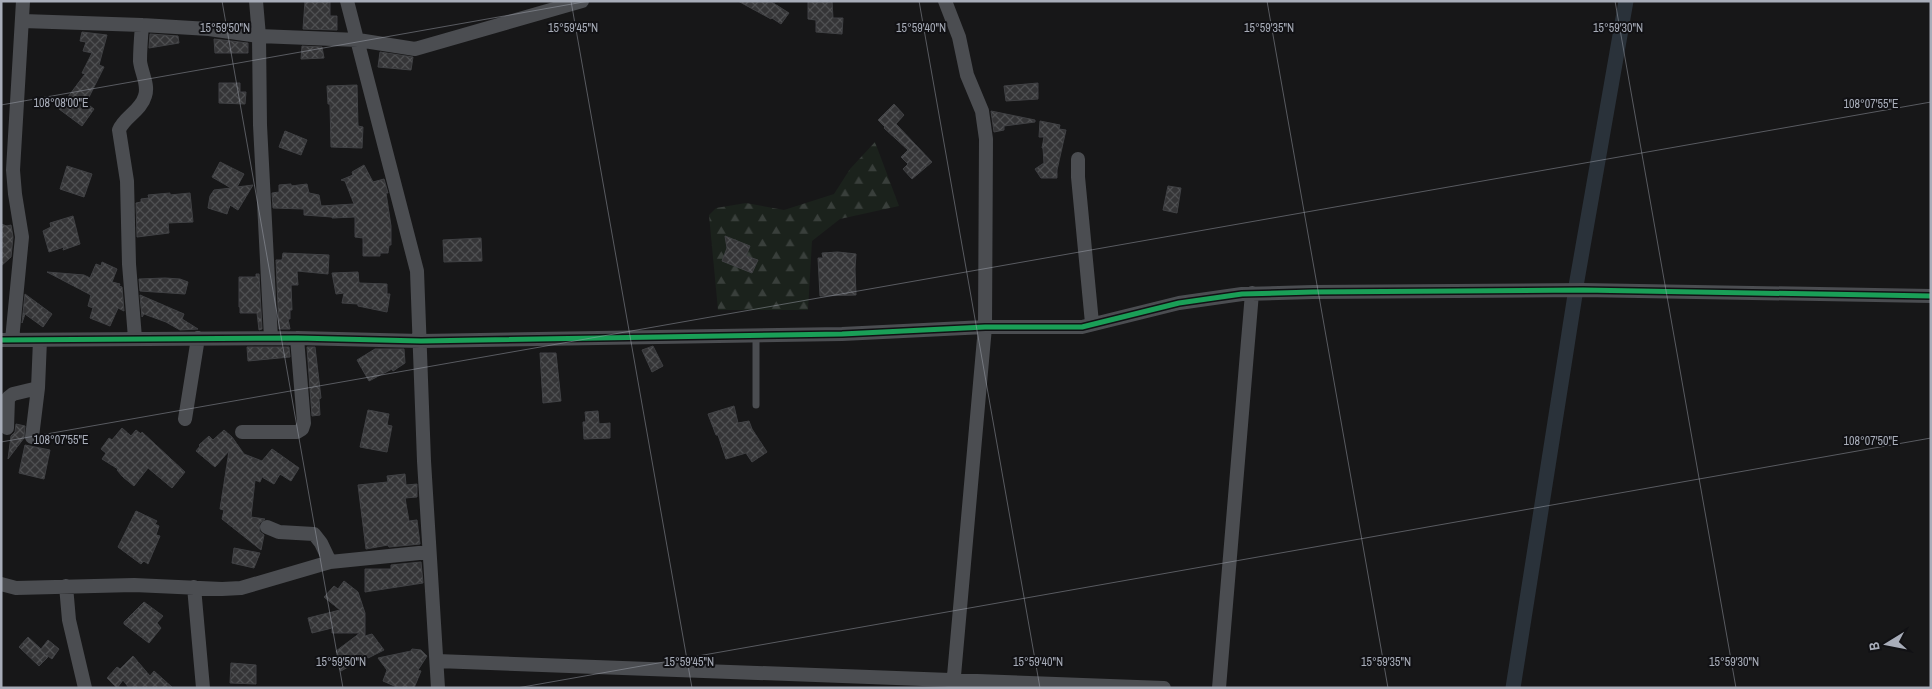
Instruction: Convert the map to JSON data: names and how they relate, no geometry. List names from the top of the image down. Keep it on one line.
{"north":"left","coordinates":["15°59'50\"N","15°59'45\"N","15°59'40\"N","15°59'35\"N","15°59'30\"N","108°08'00\"E","108°07'55\"E","108°07'50\"E"]}
